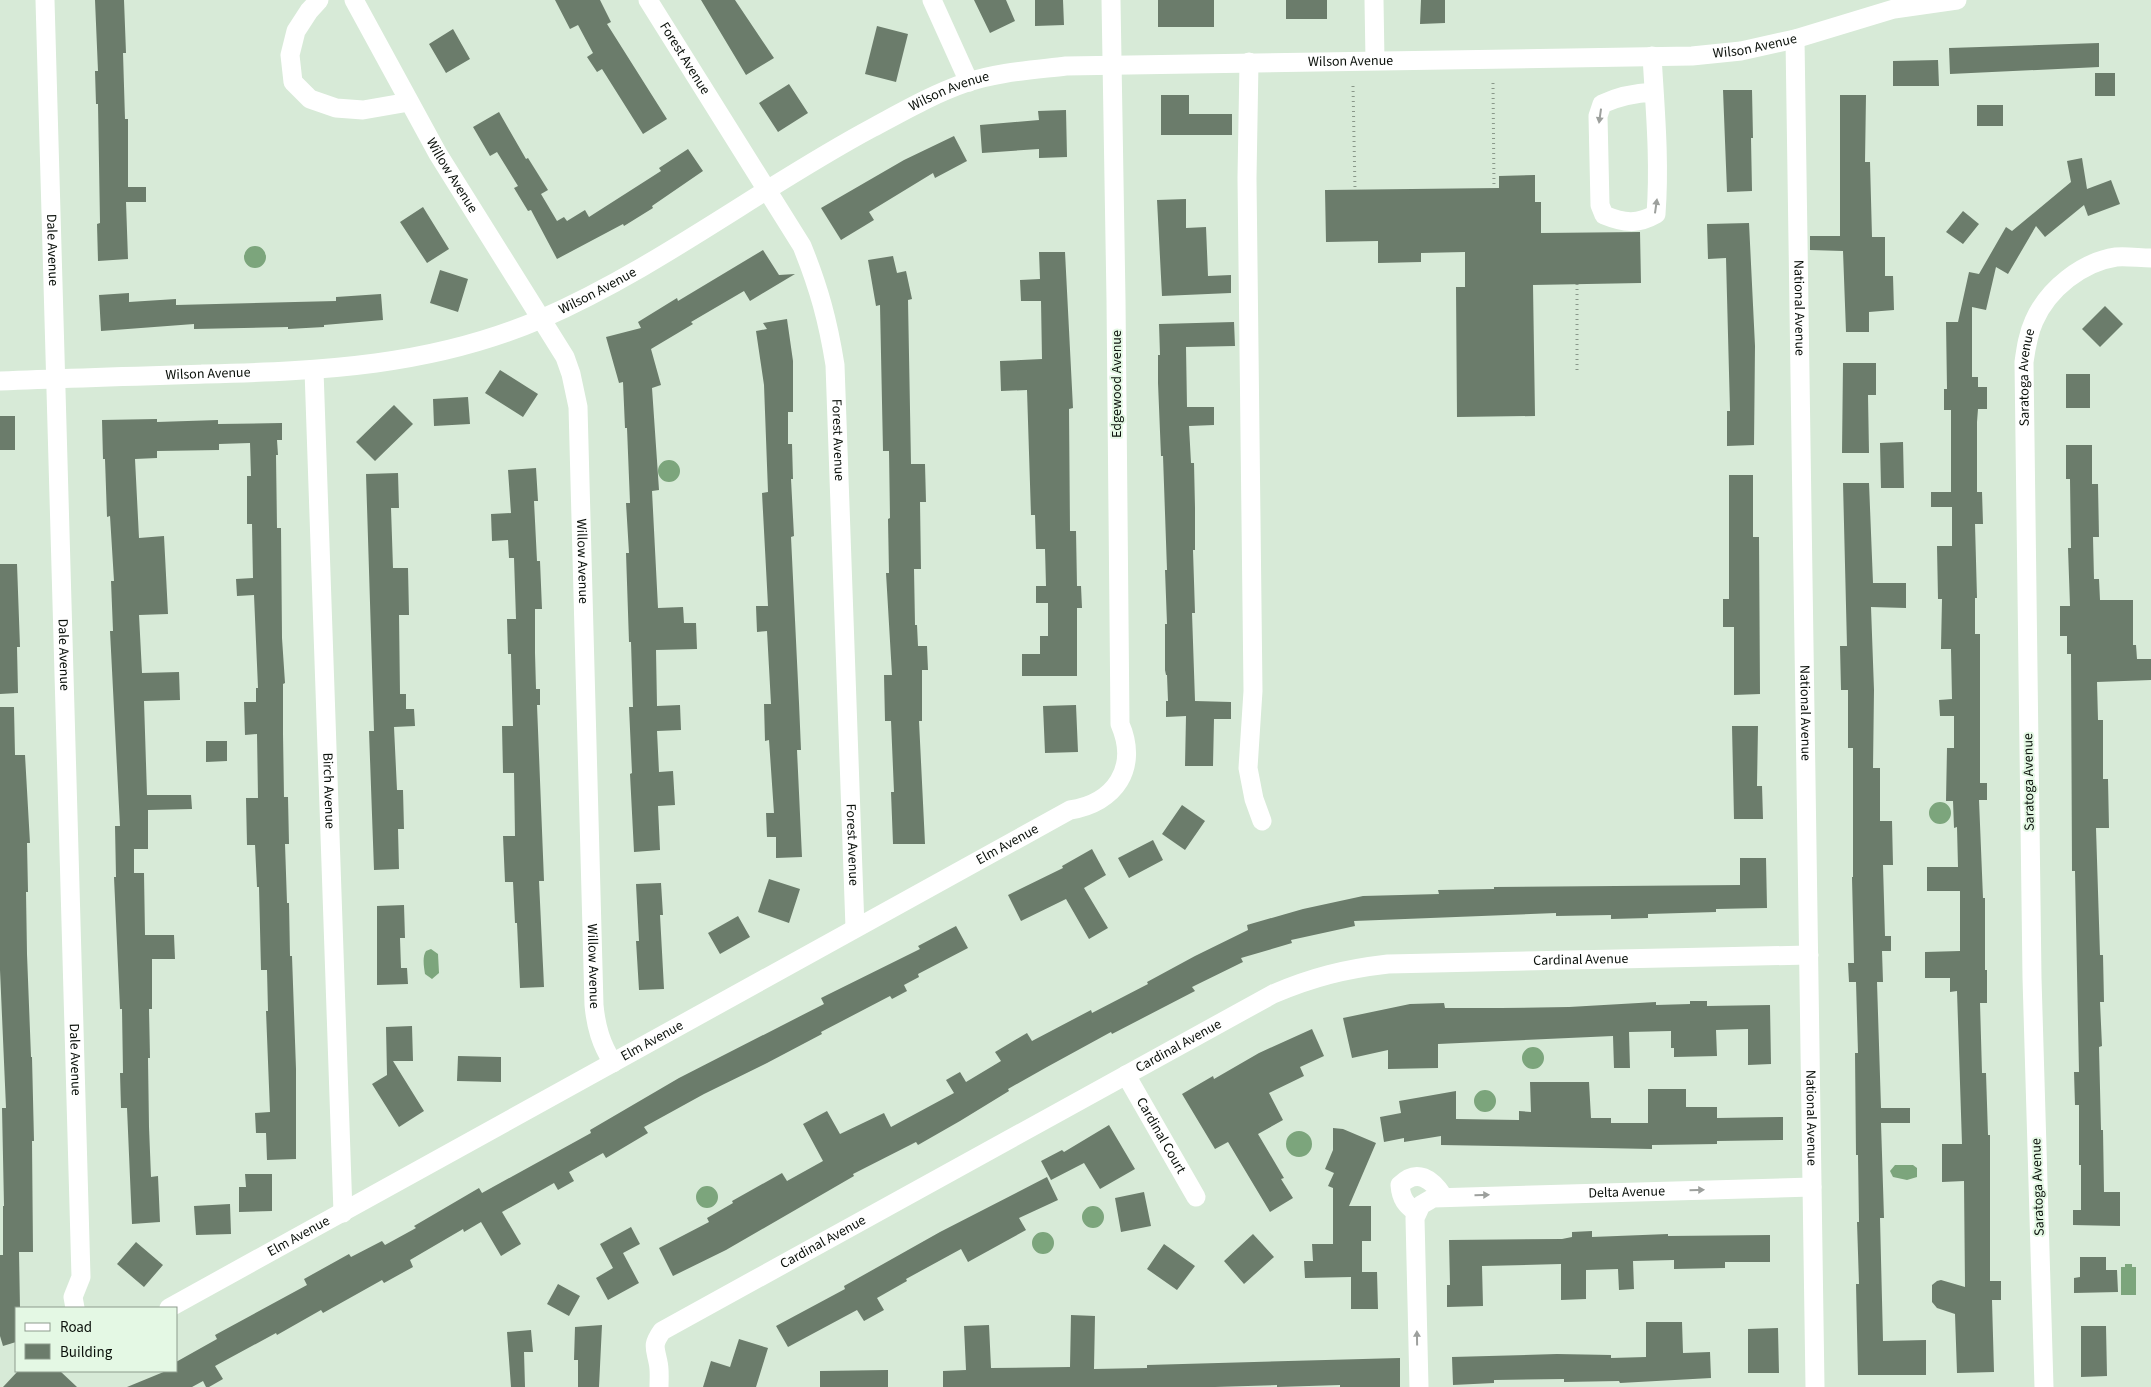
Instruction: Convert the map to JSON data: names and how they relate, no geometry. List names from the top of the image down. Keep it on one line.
{"streets":{"street":["Wilson Avenue","Forest Avenue","Willow Avenue","Dale Avenue","National Avenue","Saratoga Avenue","Edgewood Avenue","Birch Avenue","Elm Avenue","Cardinal Avenue","Cardinal Court","Delta Avenue"]},"crossings":[["Wilson Avenue","Forest Avenue"],["Wilson Avenue","Willow Avenue"],["Wilson Avenue","Dale Avenue"],["Wilson Avenue","National Avenue"],["Wilson Avenue","Edgewood Avenue"],["Wilson Avenue","Birch Avenue"],["Forest Avenue","Elm Avenue"],["Willow Avenue","Elm Avenue"],["National Avenue","Cardinal Avenue"],["National Avenue","Delta Avenue"],["Edgewood Avenue","Elm Avenue"],["Birch Avenue","Elm Avenue"],["Cardinal Avenue","Cardinal Court"]],"one_way":["Delta Avenue"],"legend":["Road","Building"]}
